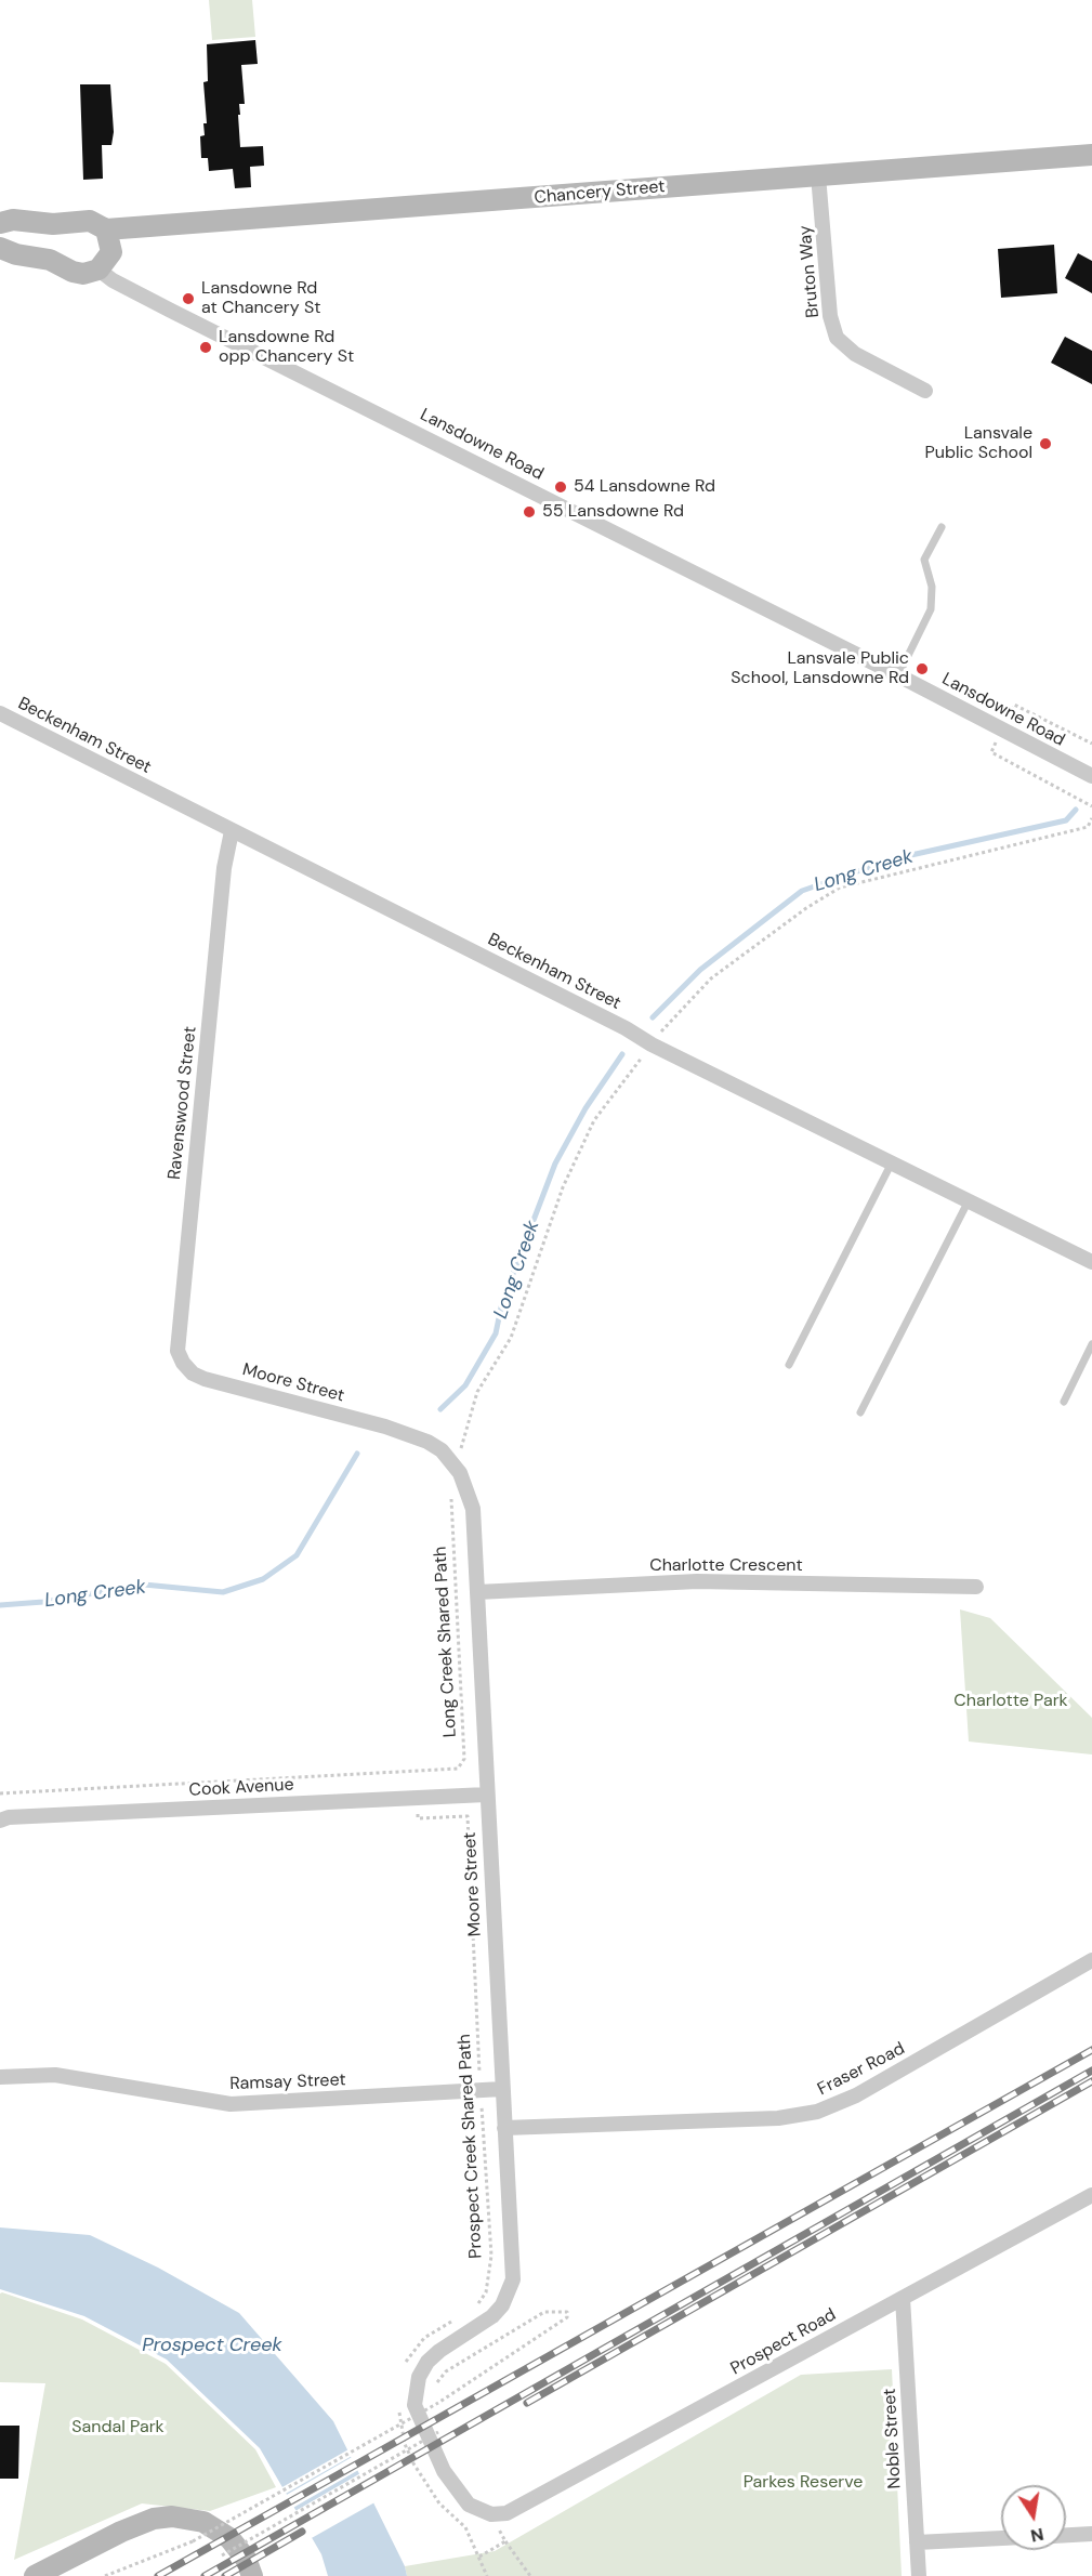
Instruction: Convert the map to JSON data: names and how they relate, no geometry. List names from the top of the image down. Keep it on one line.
{"streets":{"main road":["Chancery Street"],"street":["Bruton Way","Lansdowne Road","Beckenham Street","Ravenswood Street","Moore Street","Charlotte Crescent","Cook Avenue","Fraser Road","Ramsay Street","Prospect Road","Noble Street"],"path":["Long Creek Shared Path","Prospect Creek Shared Path"]},"crossings":[["Chancery Street","Bruton Way"],["Beckenham Street","Ravenswood Street"],["Ravenswood Street","Moore Street"],["Moore Street","Charlotte Crescent"],["Moore Street","Cook Avenue"],["Moore Street","Fraser Road"],["Moore Street","Ramsay Street"],["Ramsay Street","Prospect Creek Shared Path"],["Prospect Road","Noble Street"]],"water":["Long Creek","Prospect Creek"],"parks":["Charlotte Park","Sandal Park","Parkes Reserve"],"places":["Lansdowne Rd at Chancery St","Lansdowne Rd opp Chancery St","Lansvale Public School","54 Lansdowne Rd","55 Lansdowne Rd","Lansvale Public School, Lansdowne Rd"],"north":"bottom"}
